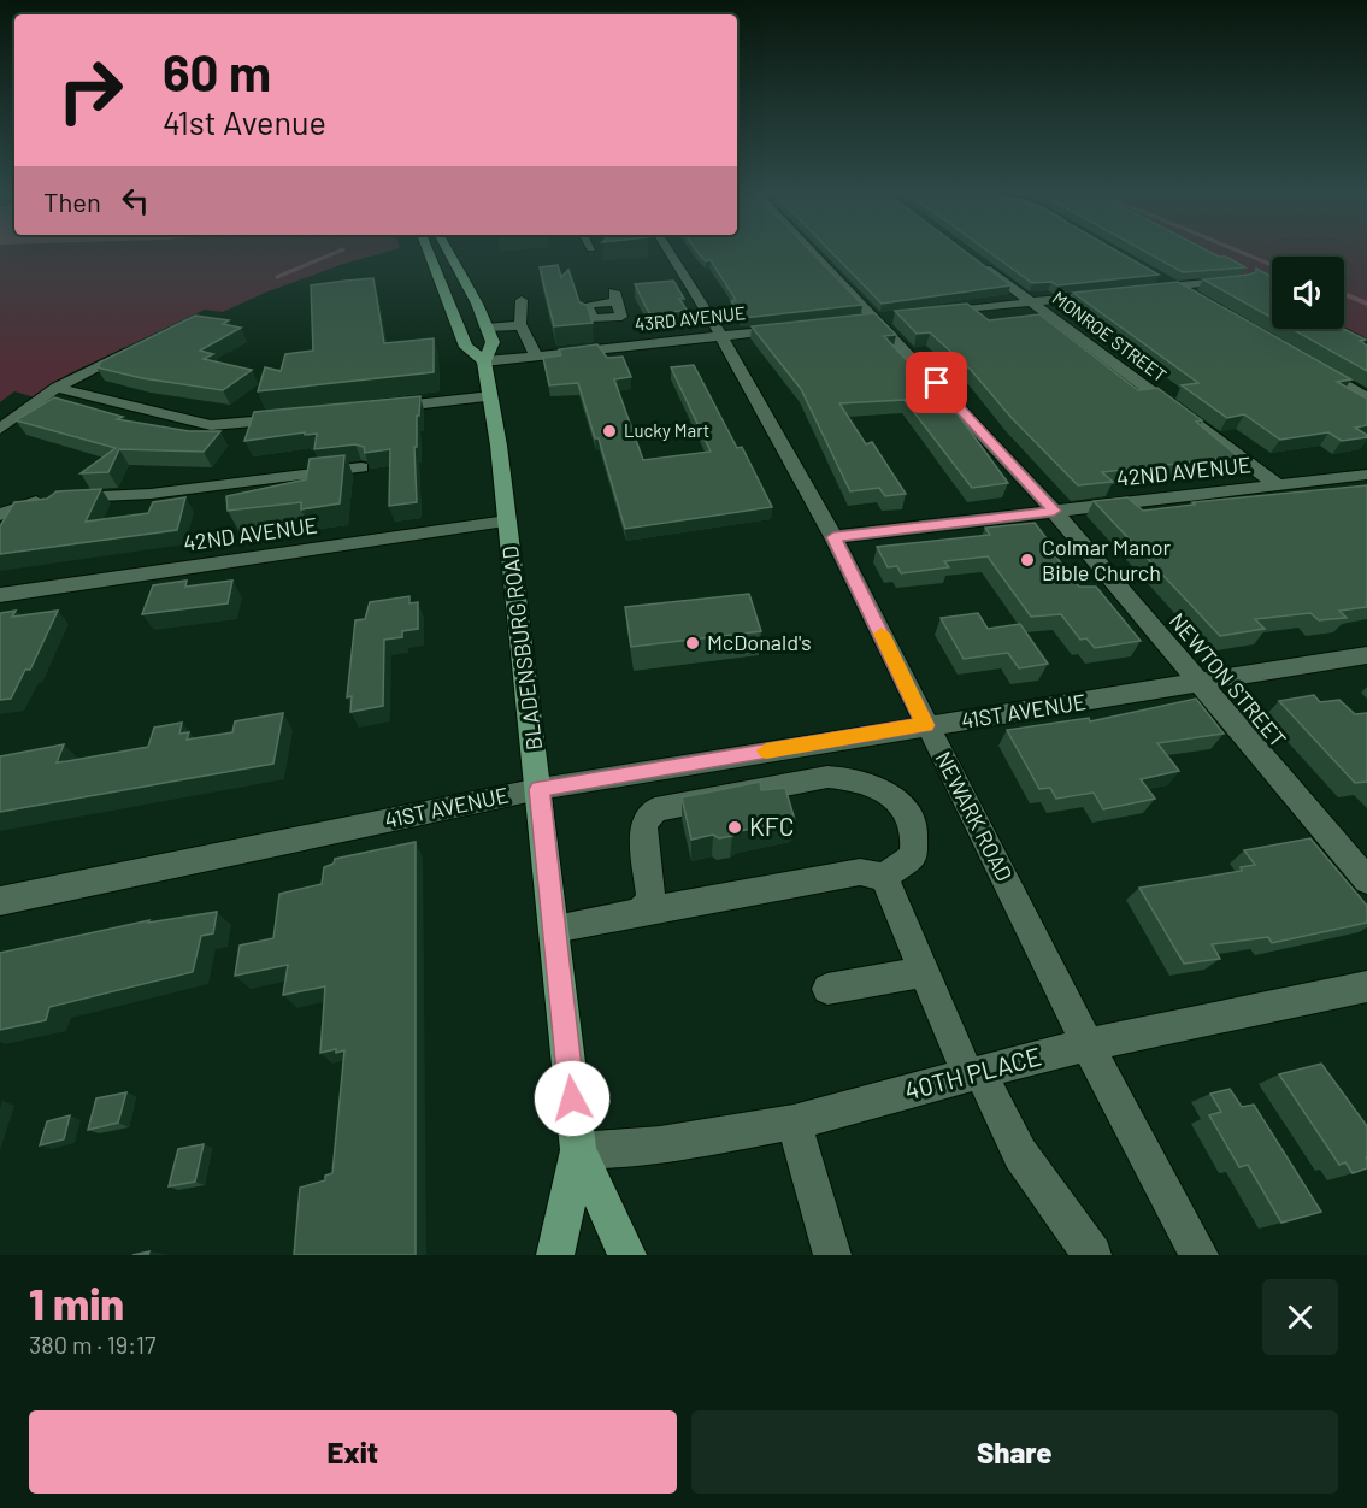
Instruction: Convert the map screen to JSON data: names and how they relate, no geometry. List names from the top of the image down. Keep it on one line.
{"streets":{"main road":["BLADENSBURG ROAD"],"street":["43RD AVENUE","MONROE STREET","42ND AVENUE","NEWTON STREET","41ST AVENUE","NEWARK ROAD","40TH PLACE"]},"crossings":[["43RD AVENUE","BLADENSBURG ROAD"],["43RD AVENUE","NEWARK ROAD"],["MONROE STREET","42ND AVENUE"],["42ND AVENUE","BLADENSBURG ROAD"],["42ND AVENUE","NEWTON STREET"],["42ND AVENUE","NEWARK ROAD"],["BLADENSBURG ROAD","41ST AVENUE"],["BLADENSBURG ROAD","40TH PLACE"],["NEWTON STREET","41ST AVENUE"],["41ST AVENUE","NEWARK ROAD"],["NEWARK ROAD","40TH PLACE"]],"places":["Lucky Mart","Colmar Manor Bible Church","McDonald's","KFC"],"page":{"turn":["60 m","41st Avenue"],"then":"Then","heading":["1 min","380 m · 19:17"],"buttons":["Exit","Share"]}}
